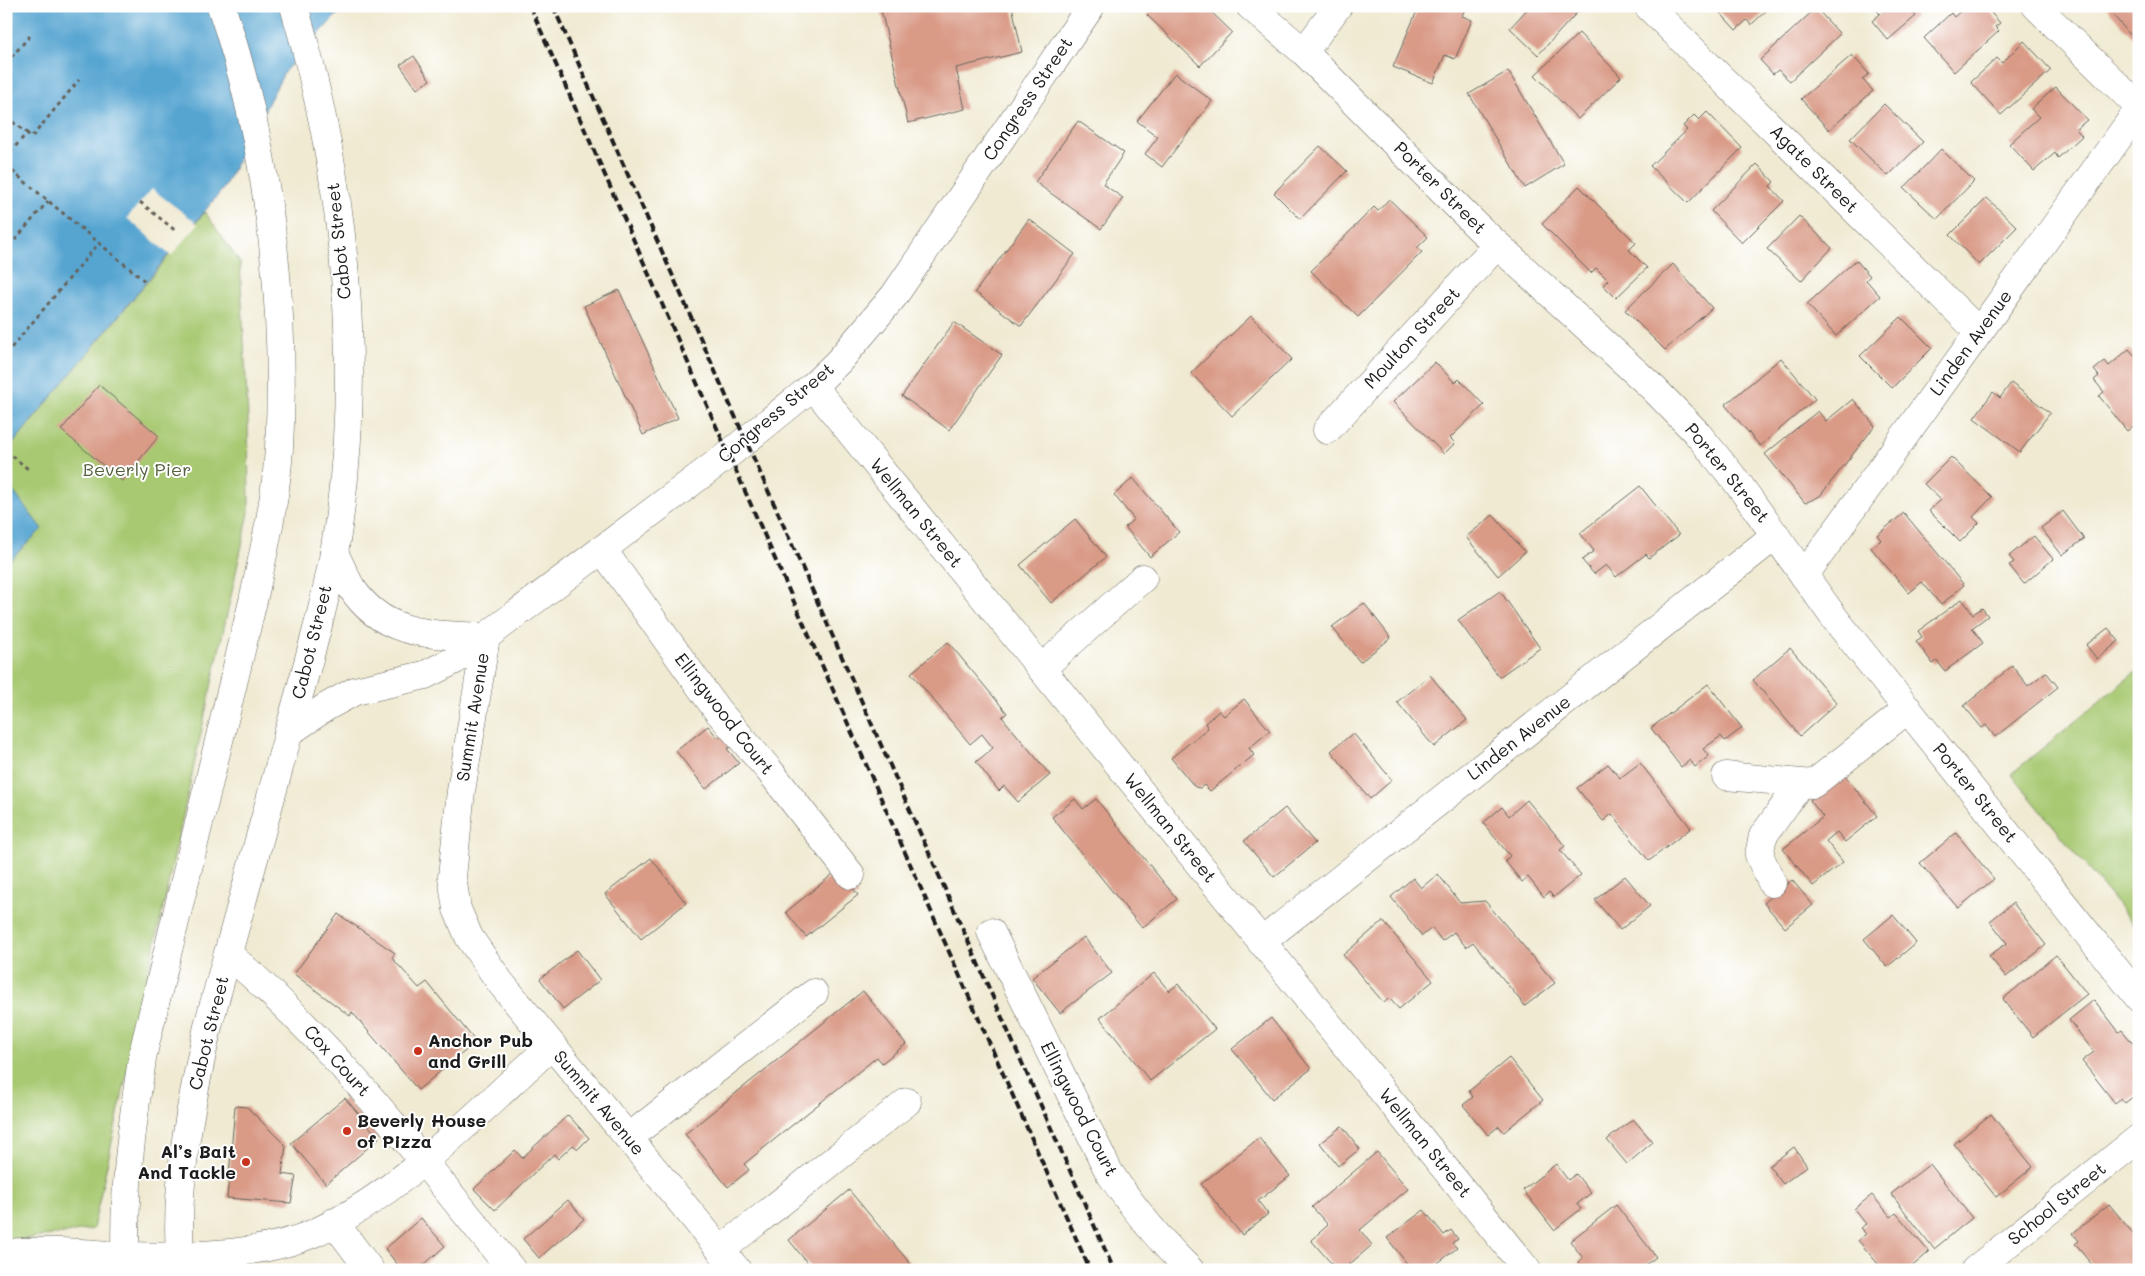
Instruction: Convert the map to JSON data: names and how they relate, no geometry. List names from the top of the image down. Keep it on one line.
{"streets":{"main road":["Congress Street","Agate Street","Porter Street","Cabot Street","Moulton Street","Linden Avenue","Wellman Street","Ellingwood Court","Summit Avenue","Cox Court","School Street"]},"crossings":[["Congress Street","Cabot Street"],["Congress Street","Wellman Street"],["Congress Street","Ellingwood Court"],["Congress Street","Summit Avenue"],["Agate Street","Linden Avenue"],["Porter Street","Moulton Street"],["Porter Street","Linden Avenue"],["Cabot Street","Cox Court"],["Linden Avenue","Wellman Street"]],"parks":["Beverly Pier"],"places":["Anchor Pub and Grill","Beverly House of Pizza","Al’s Bait And Tackle"]}
